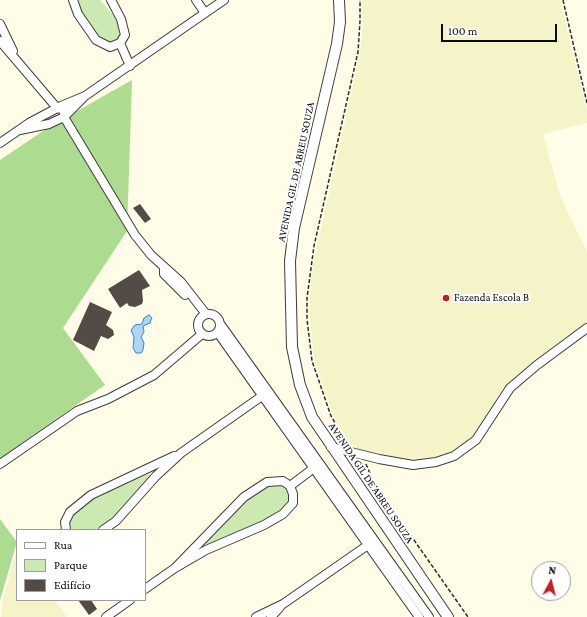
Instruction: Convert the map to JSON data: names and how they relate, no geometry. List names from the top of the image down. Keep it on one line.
{"streets":{"street":["AVENIDA GIL DE ABREU SOUZA"]},"places":["Fazenda Escola B"],"legend":["Rua","Parque","Edifício"],"scale_bar":"100 m","north":"top"}
